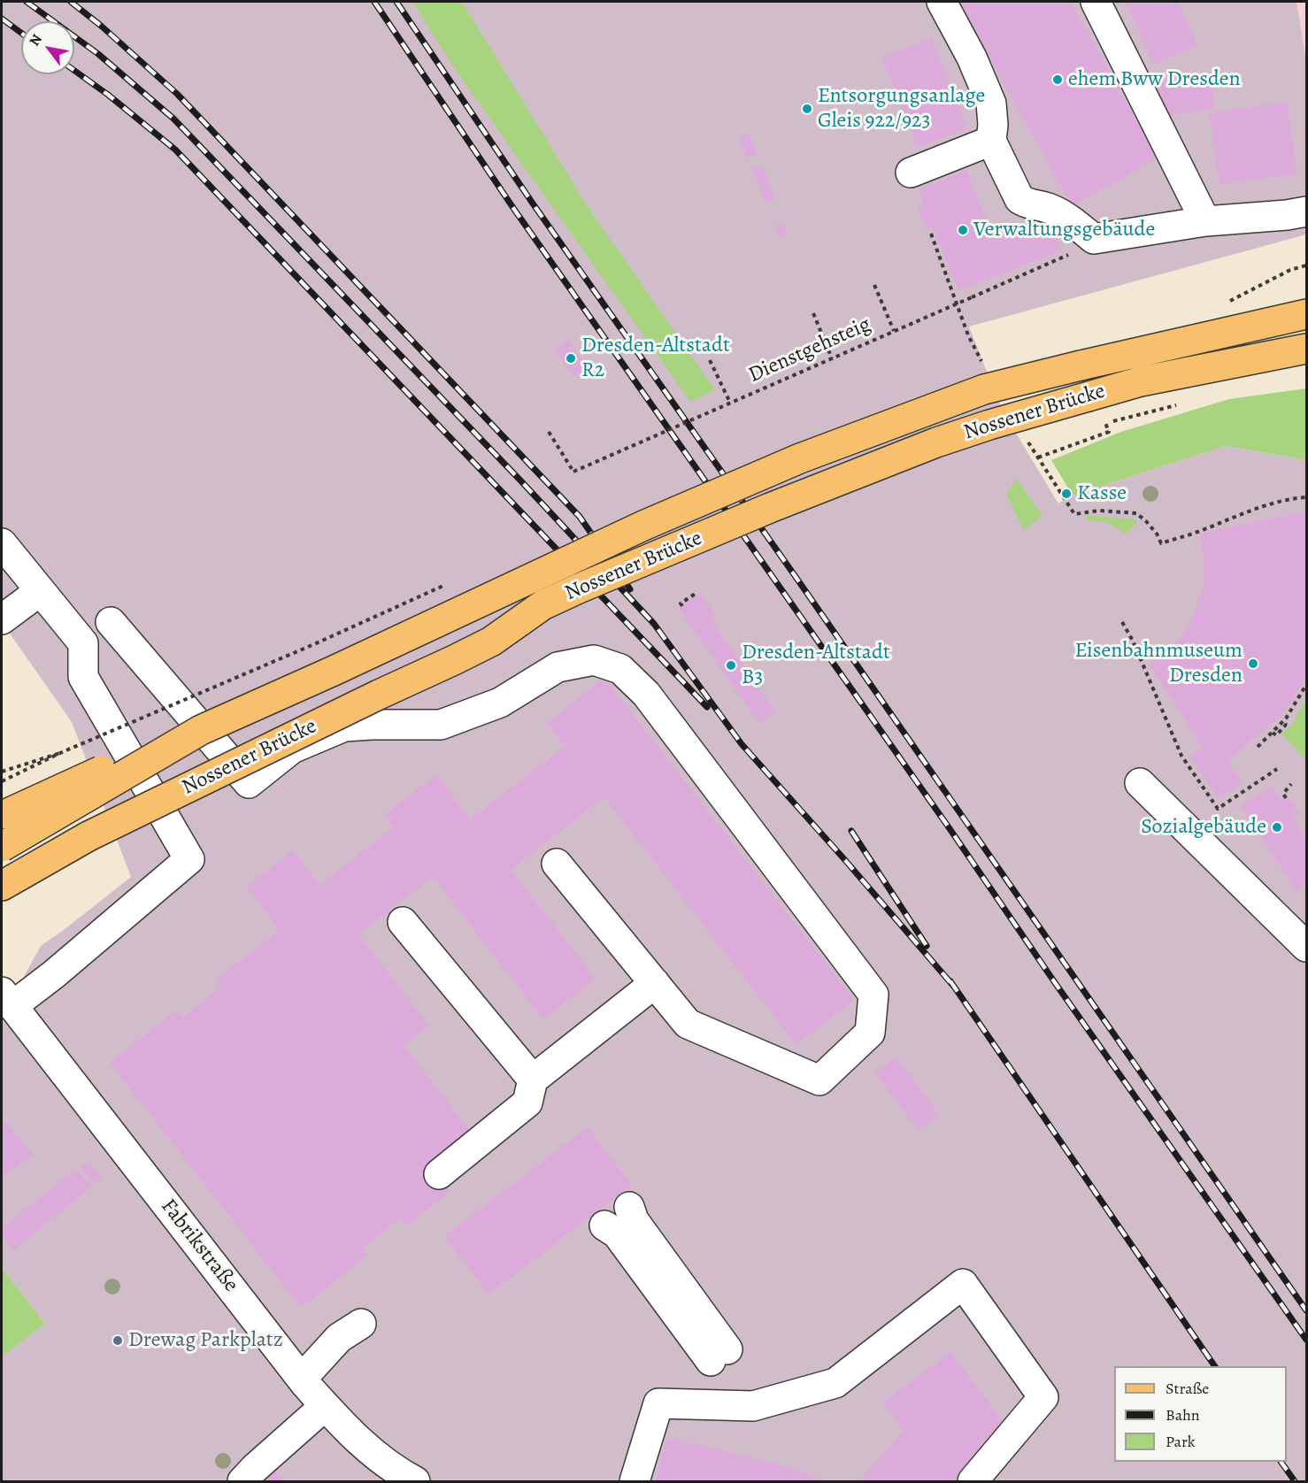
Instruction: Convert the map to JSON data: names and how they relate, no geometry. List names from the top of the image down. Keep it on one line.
{"streets":{"main road":["Nossener Brücke"],"street":["Fabrikstraße"],"path":["Dienstgehsteig"]},"places":["ehem Bww Dresden","Entsorgungsanlage Gleis 922/923","Verwaltungsgebäude","Dresden-Altstadt R2","Kasse","Eisenbahnmuseum Dresden","Dresden-Altstadt B3","Sozialgebäude","Drewag Parkplatz"],"legend":["Straße","Bahn","Park"],"north":"top left"}
